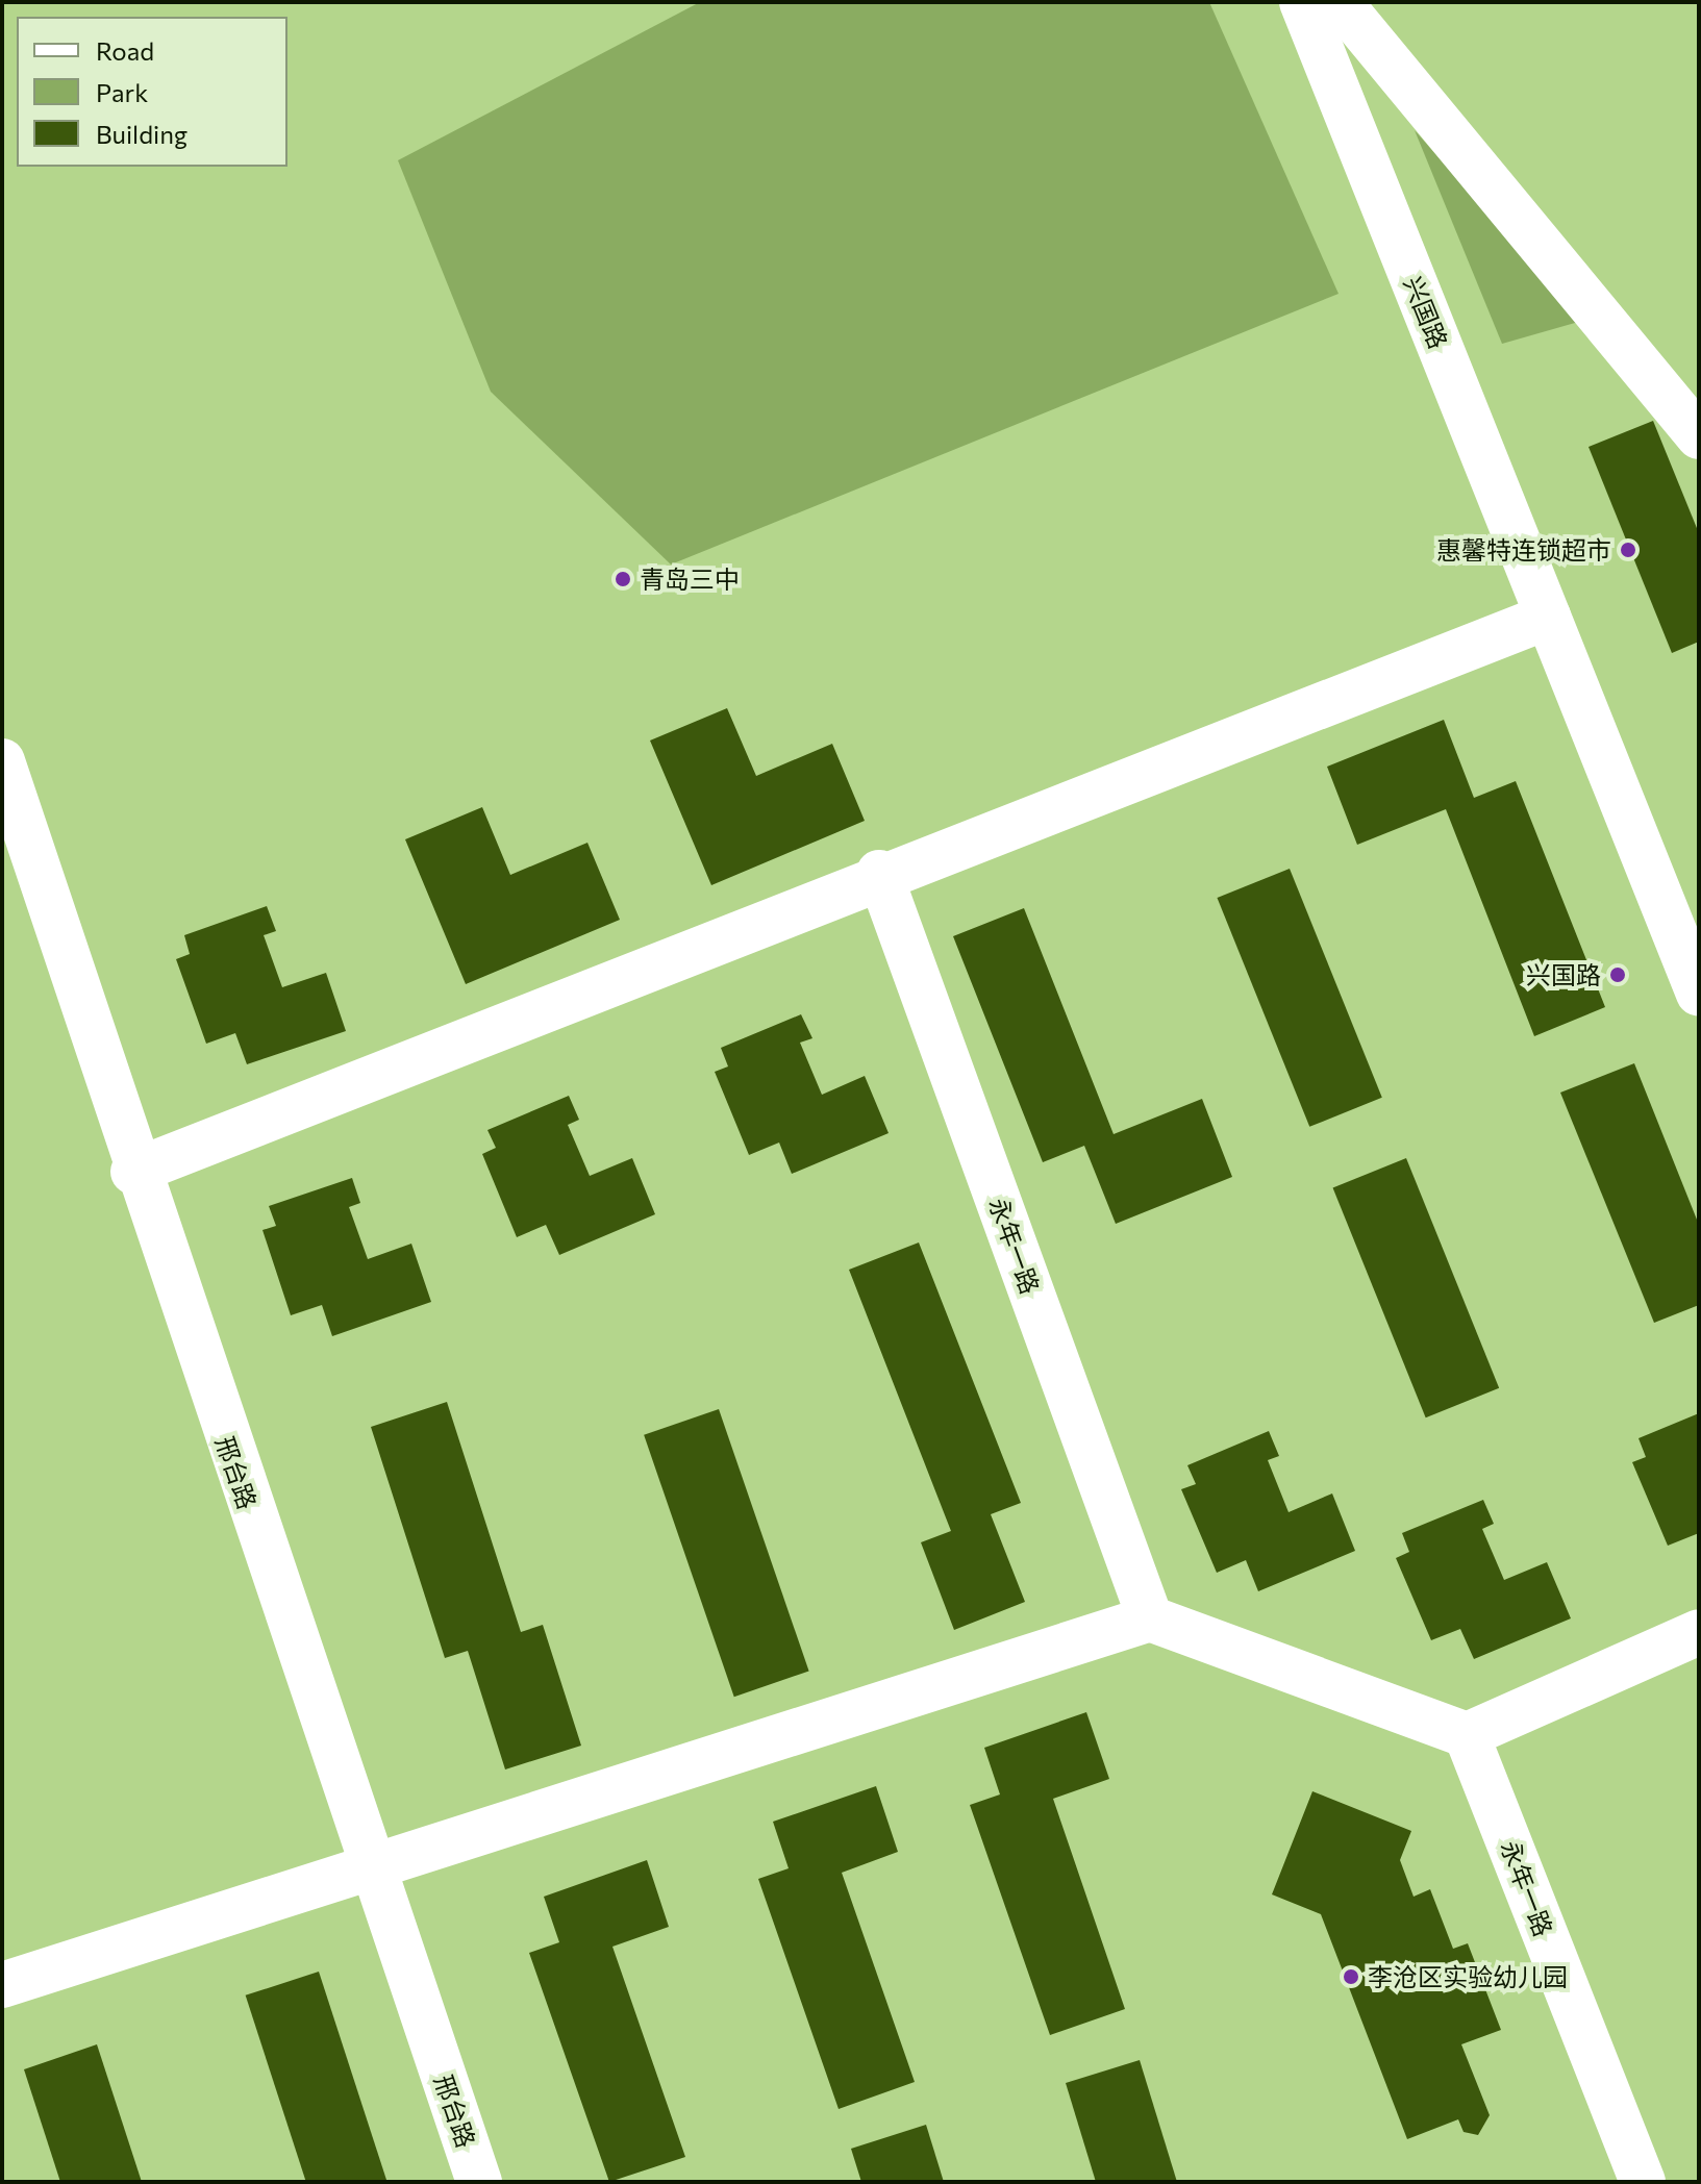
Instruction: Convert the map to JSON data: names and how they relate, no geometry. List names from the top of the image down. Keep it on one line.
{"streets":{"street":["兴国路","永年一路","邢台路"]},"places":["惠馨特连锁超市","青岛三中","兴国路","李沧区实验幼儿园"],"legend":["Road","Park","Building"]}
